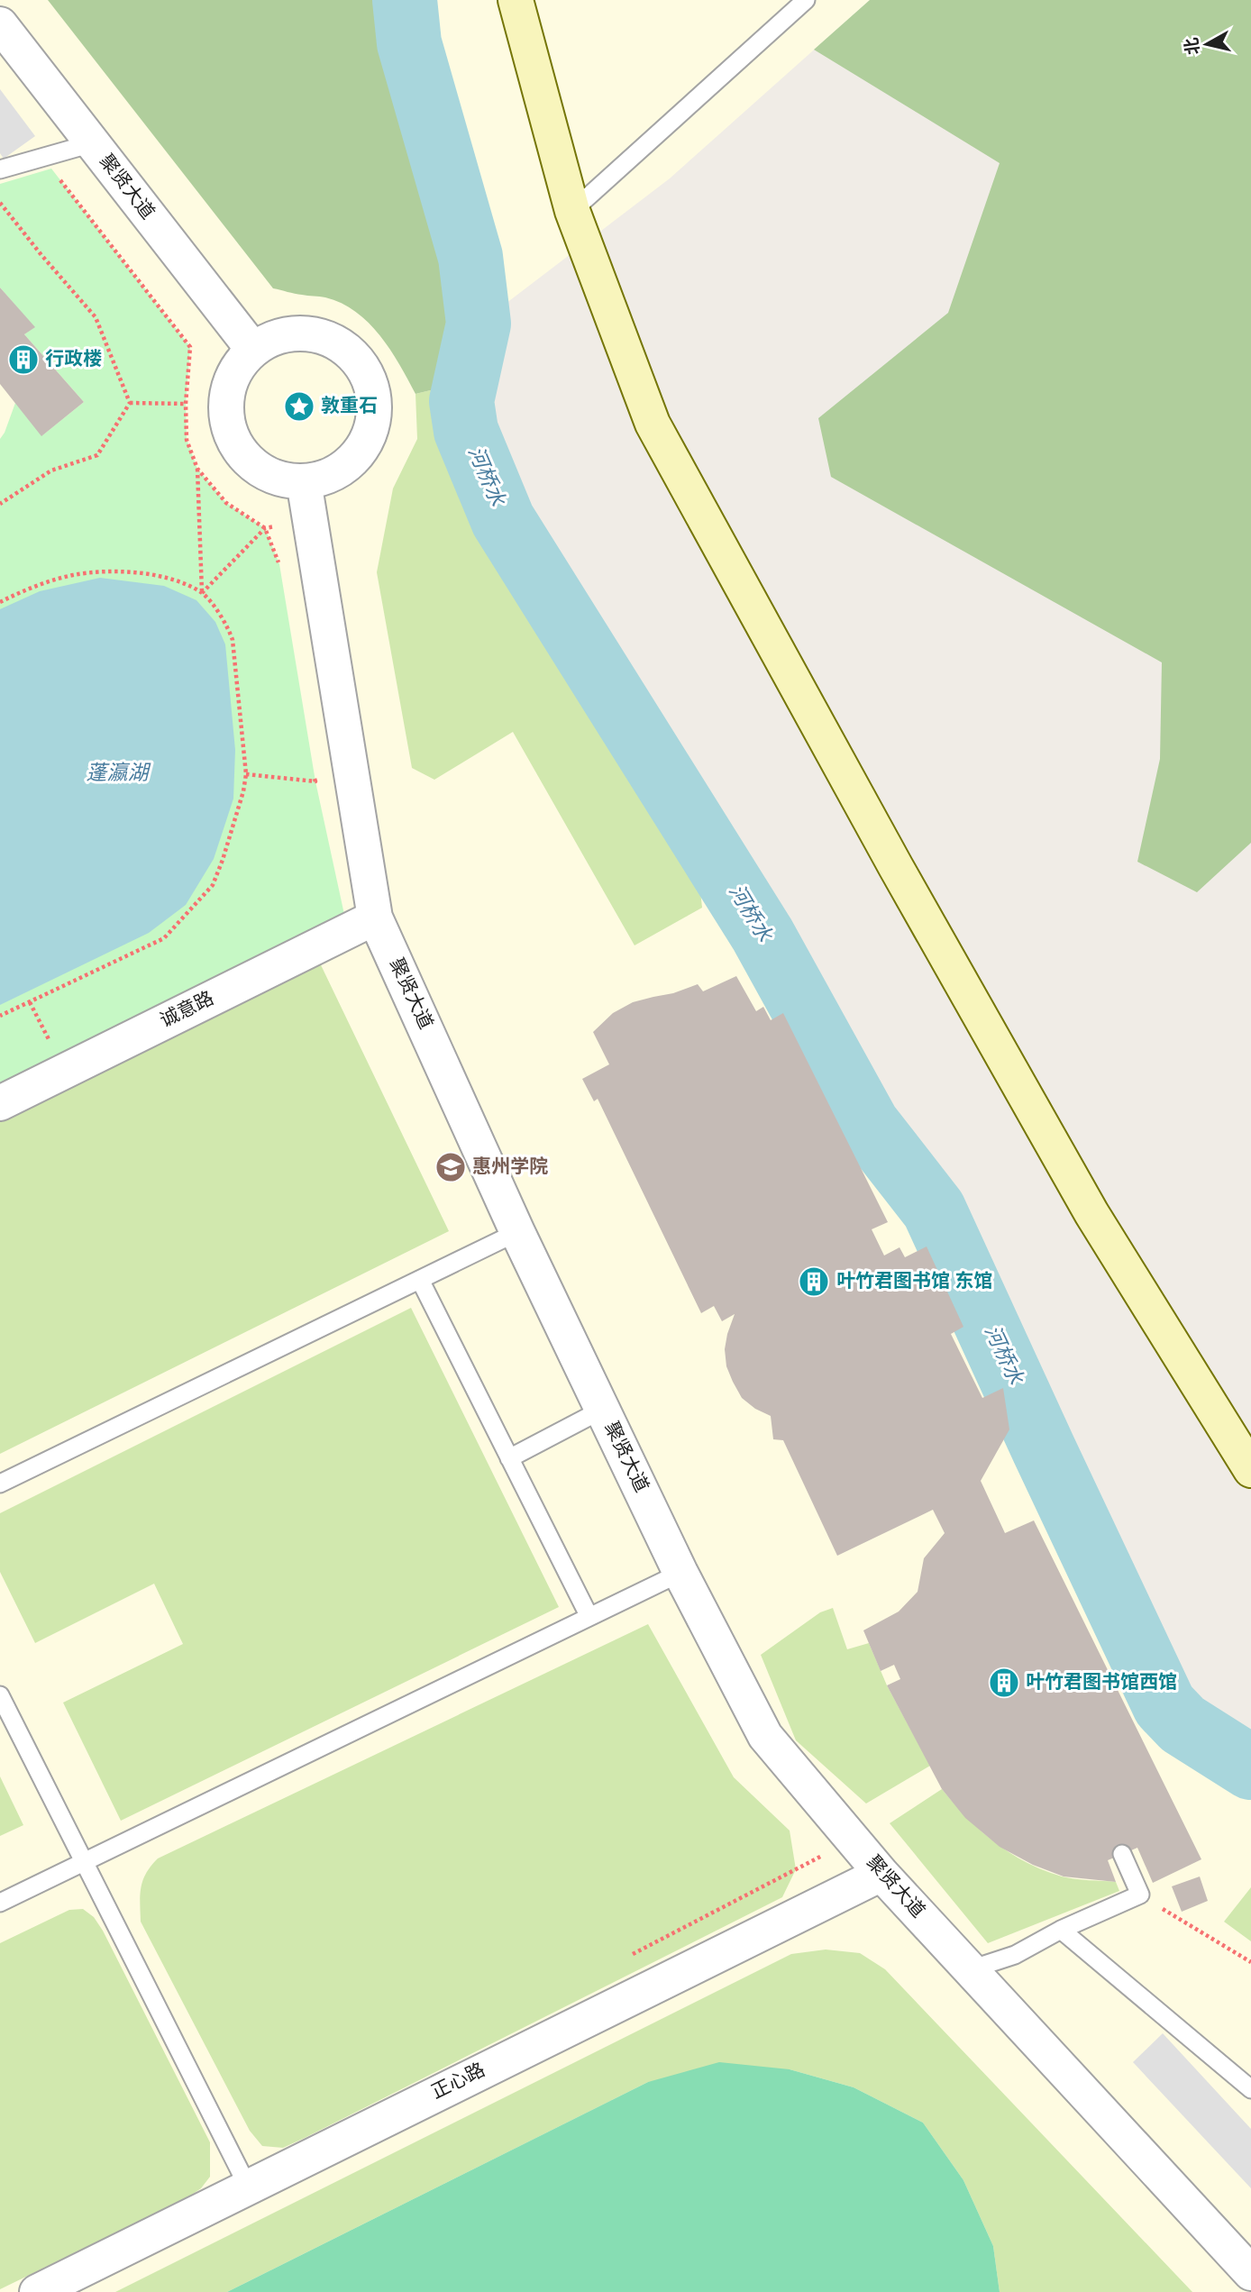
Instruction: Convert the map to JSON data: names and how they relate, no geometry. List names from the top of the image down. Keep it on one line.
{"streets":{"street":["聚贤大道","诚意路","正心路"]},"crossings":[["聚贤大道","诚意路"],["聚贤大道","正心路"]],"water":["河桥水","蓬瀛湖"],"places":{"building":["行政楼","叶竹君图书馆 东馆","叶竹君图书馆西馆"],"place":["敦重石"],"school or university":["惠州学院"]},"north":"left"}
